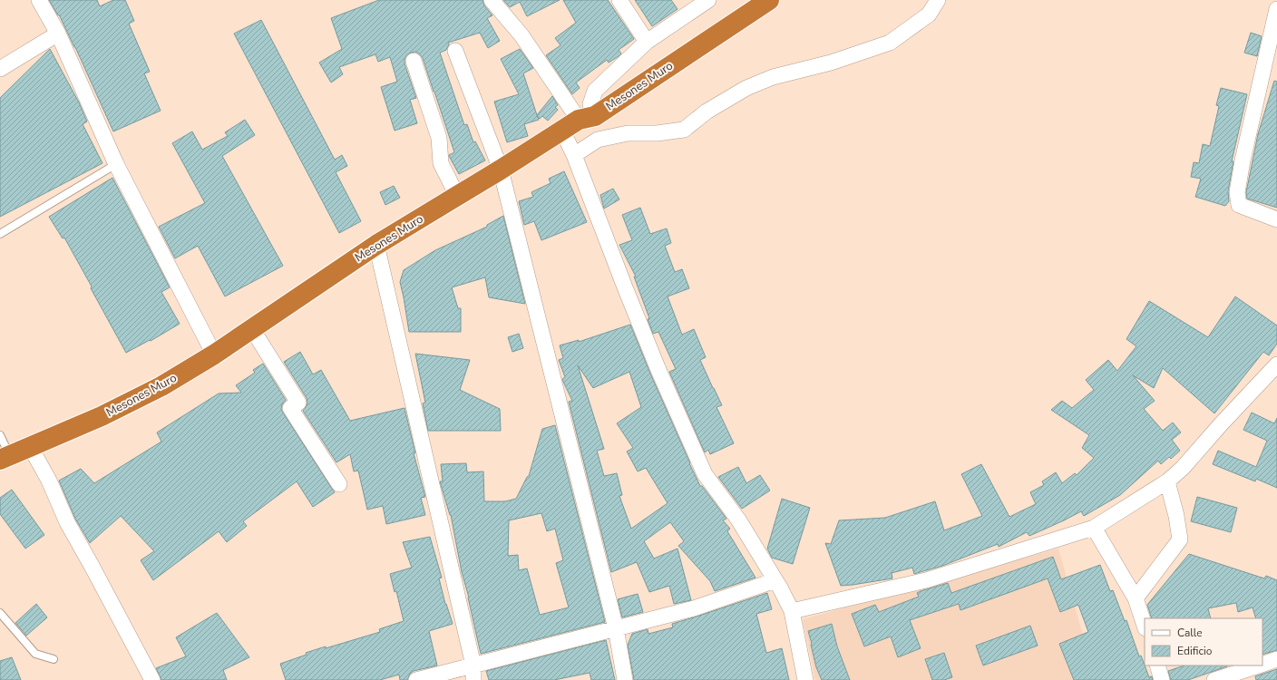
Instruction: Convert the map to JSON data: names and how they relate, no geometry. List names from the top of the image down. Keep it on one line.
{"streets":{"highway":["Mesones Muro"]},"legend":["Calle","Edificio"]}
